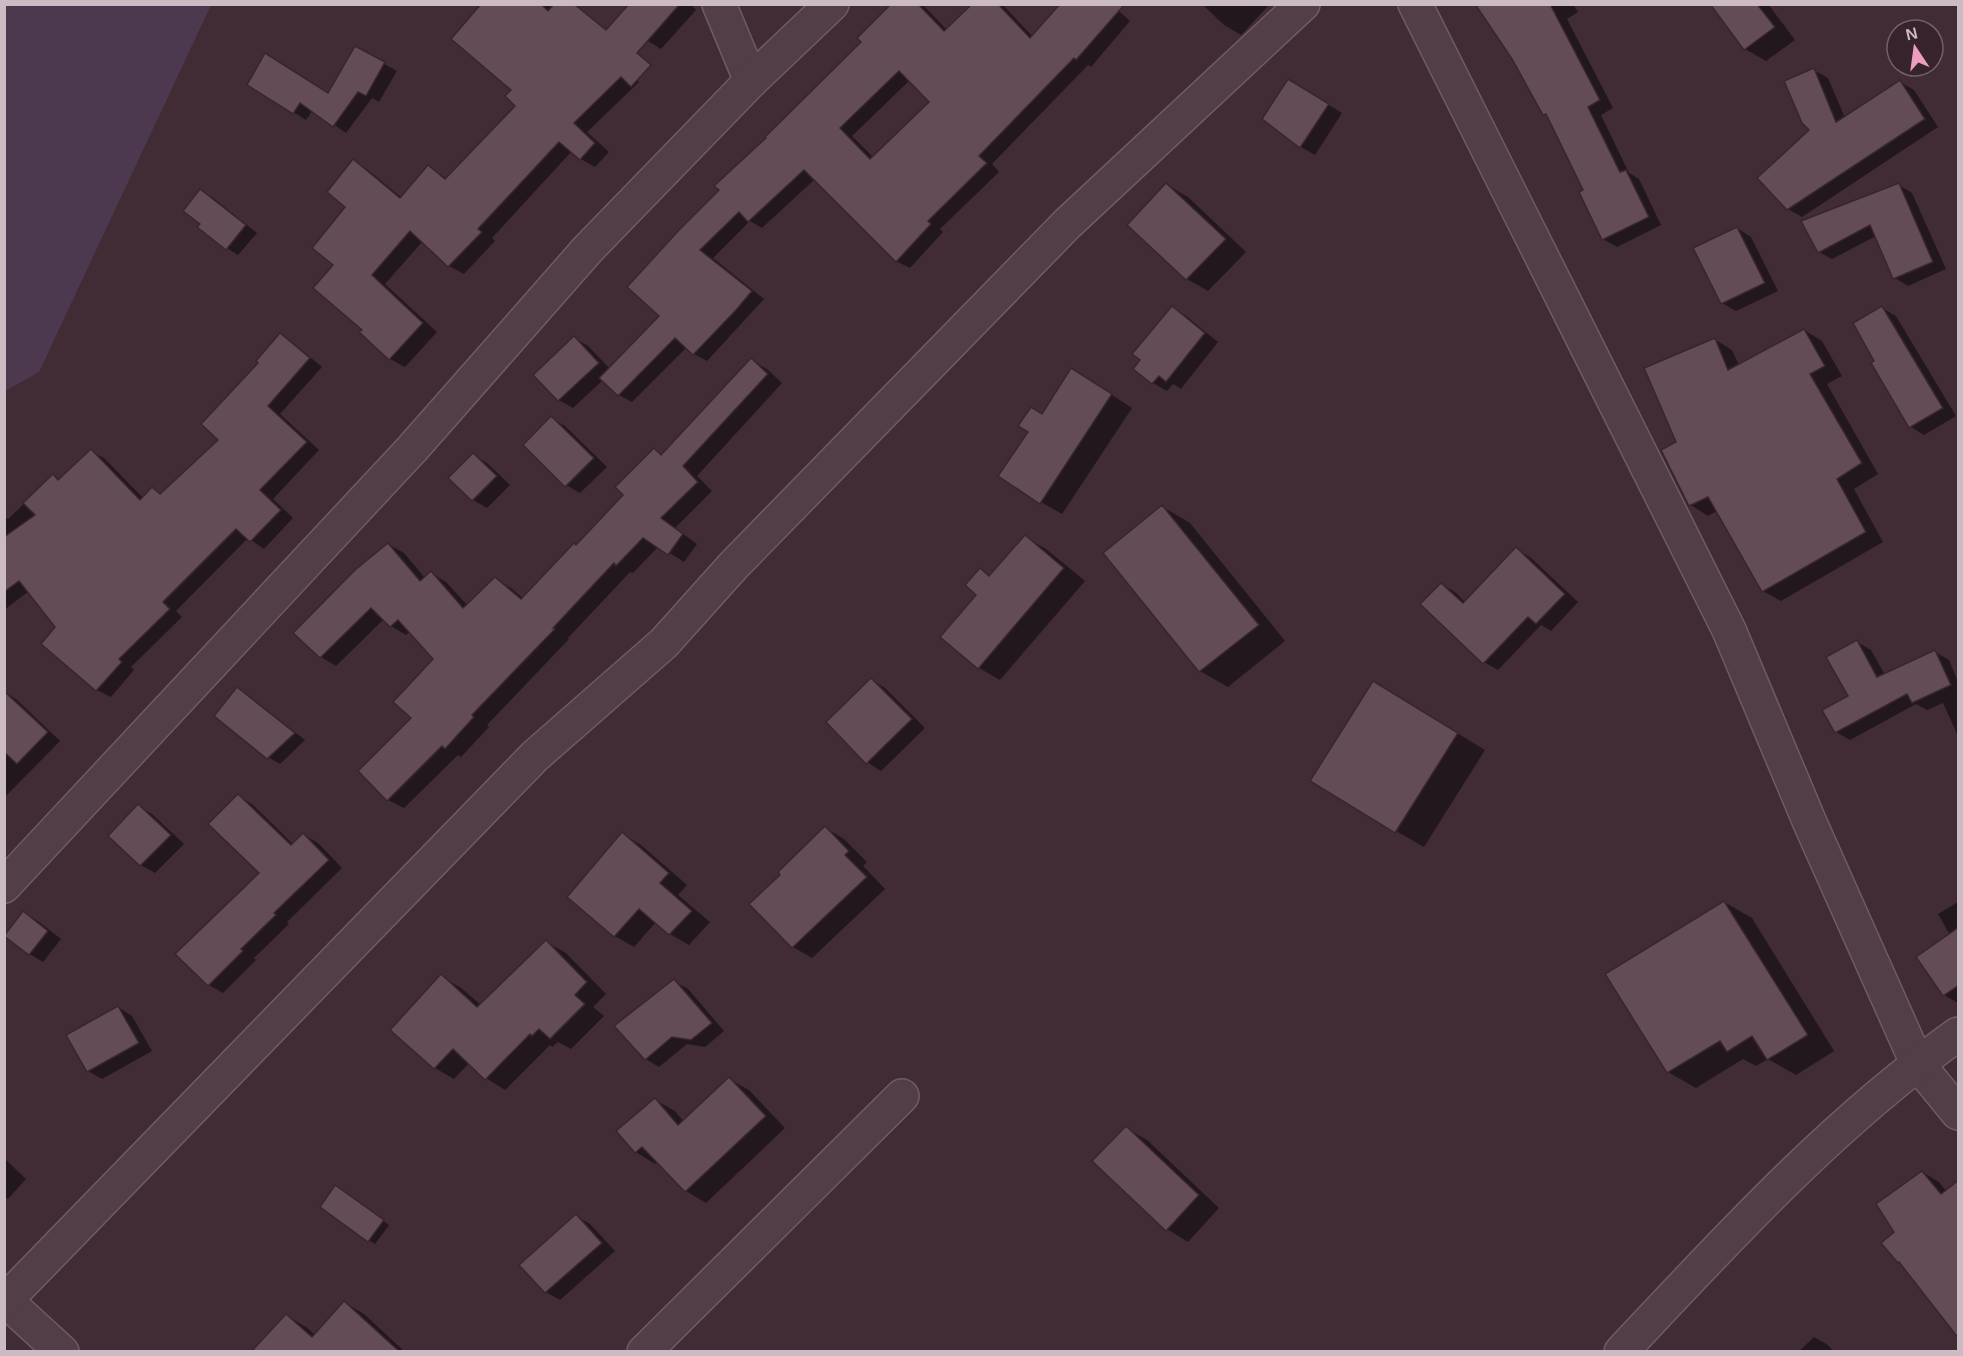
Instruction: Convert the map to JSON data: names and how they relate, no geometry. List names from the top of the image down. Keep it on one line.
{"north":"top"}
